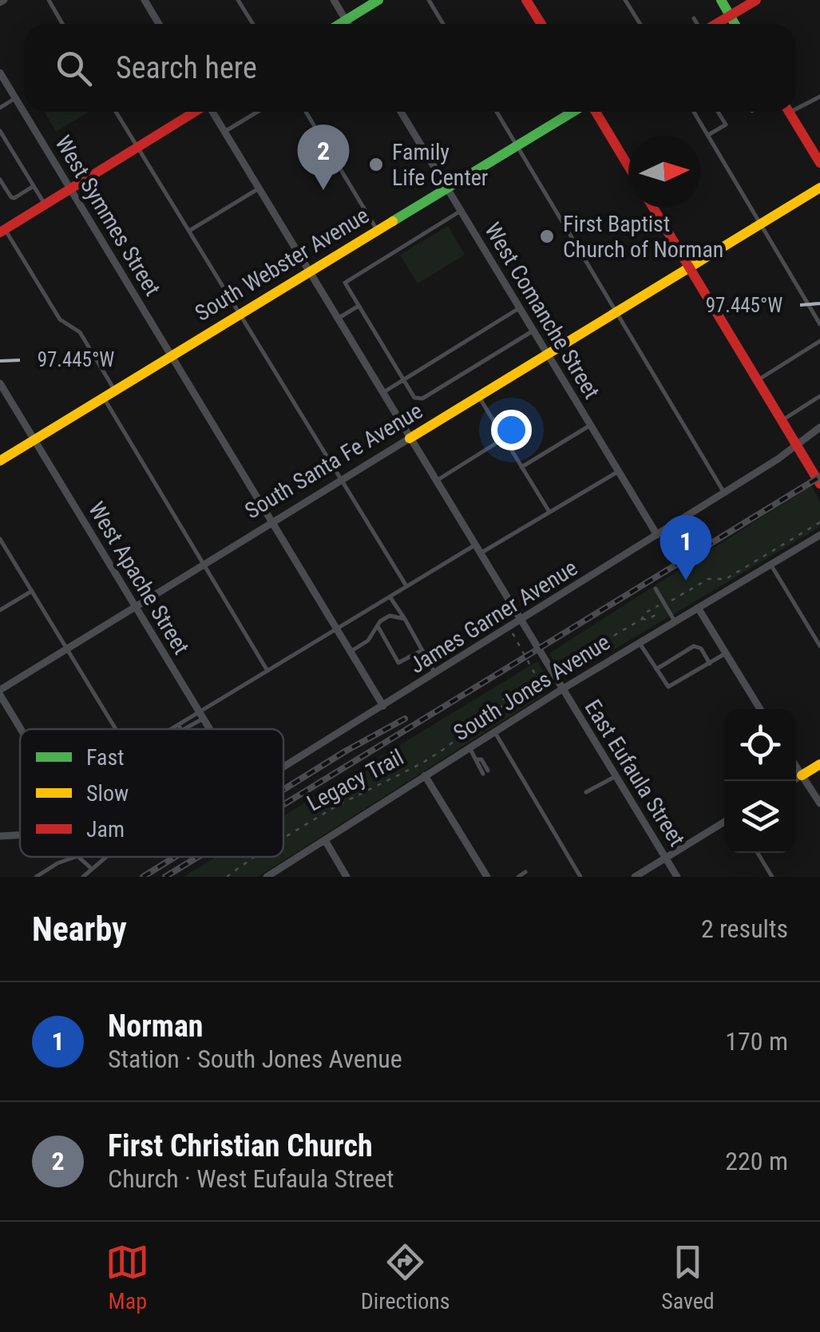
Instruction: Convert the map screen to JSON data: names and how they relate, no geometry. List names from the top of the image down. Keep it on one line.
{"streets":{"street":["West Symmes Street","South Webster Avenue","West Comanche Street","South Santa Fe Avenue","West Apache Street","James Garner Avenue","South Jones Avenue","East Eufaula Street"],"path":["Legacy Trail"]},"crossings":[["West Symmes Street","South Webster Avenue"],["West Symmes Street","South Santa Fe Avenue"],["West Symmes Street","James Garner Avenue"],["South Webster Avenue","West Comanche Street"],["South Webster Avenue","West Apache Street"],["South Webster Avenue","East Eufaula Street"],["West Comanche Street","South Santa Fe Avenue"],["West Comanche Street","James Garner Avenue"],["South Santa Fe Avenue","West Apache Street"],["South Santa Fe Avenue","East Eufaula Street"],["James Garner Avenue","East Eufaula Street"],["South Jones Avenue","East Eufaula Street"],["East Eufaula Street","Legacy Trail"]],"places":["Family Life Center","First Baptist Church of Norman"],"legend":["Fast","Slow","Jam"],"north":"right","page":{"search":"Search here","pins":["2","1"],"heading":["Nearby","2 results"],"list":[{"mark":"1","name":"Norman","note":"Station · South Jones Avenue","value":"170 m"},{"mark":"2","name":"First Christian Church","note":"Church · West Eufaula Street","value":"220 m"}],"nav":["Map","Directions","Saved"]},"coordinates":["97.445°W"]}
